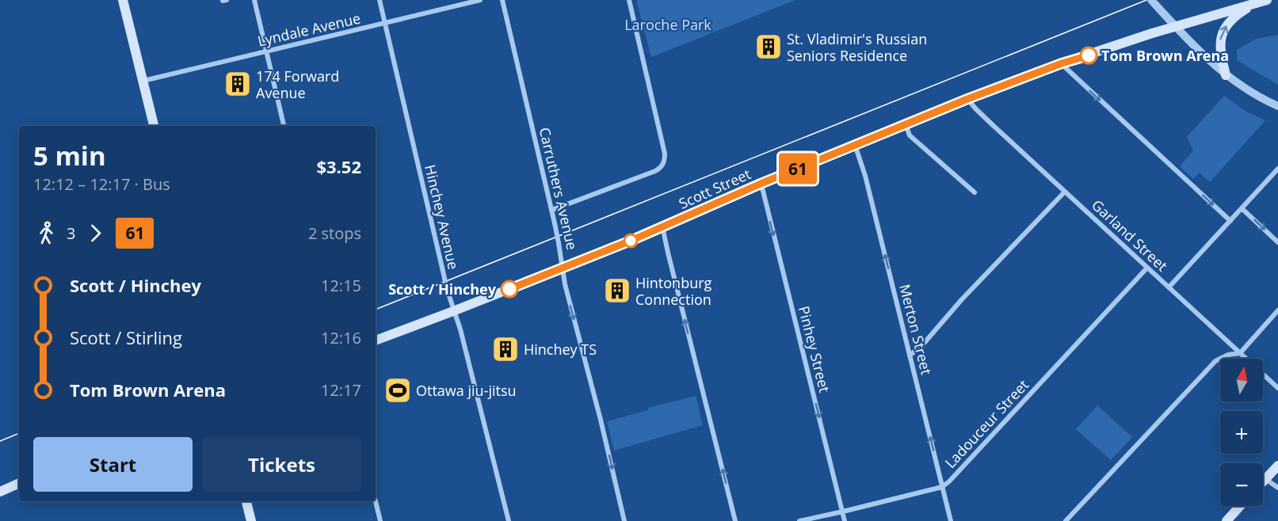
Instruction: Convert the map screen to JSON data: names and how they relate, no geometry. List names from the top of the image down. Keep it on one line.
{"streets":{"main road":["Scott Street"],"street":["Lyndale Avenue","Carruthers Avenue","Hinchey Avenue","Garland Street","Merton Street","Pinhey Street","Ladouceur Street"]},"crossings":[["Lyndale Avenue","Hinchey Avenue"],["Carruthers Avenue","Scott Street"],["Scott Street","Hinchey Avenue"],["Scott Street","Garland Street"],["Scott Street","Merton Street"],["Scott Street","Pinhey Street"],["Garland Street","Ladouceur Street"],["Merton Street","Ladouceur Street"],["Pinhey Street","Ladouceur Street"]],"one_way":["Carruthers Avenue","Merton Street","Pinhey Street"],"parks":["Laroche Park"],"places":{"building":["St. Vladimir's Russian Seniors Residence","174 Forward Avenue","Hintonburg Connection","Hinchey TS"],"other":["Tom Brown Arena","Scott / Hinchey"],"sports":["Ottawa jiu-jitsu"]},"lines":["bus line 61"],"north":"top","page":{"on_map":"61","heading":["5 min","12:12 – 12:17 · Bus","$3.52"],"legs":["3","61","2 stops"],"list":[{"name":"Scott / Hinchey","value":"12:15"},{"name":"Scott / Stirling","value":"12:16"},{"name":"Tom Brown Arena","value":"12:17"}],"map_buttons":["+","−"],"buttons":["Start","Tickets"]}}
